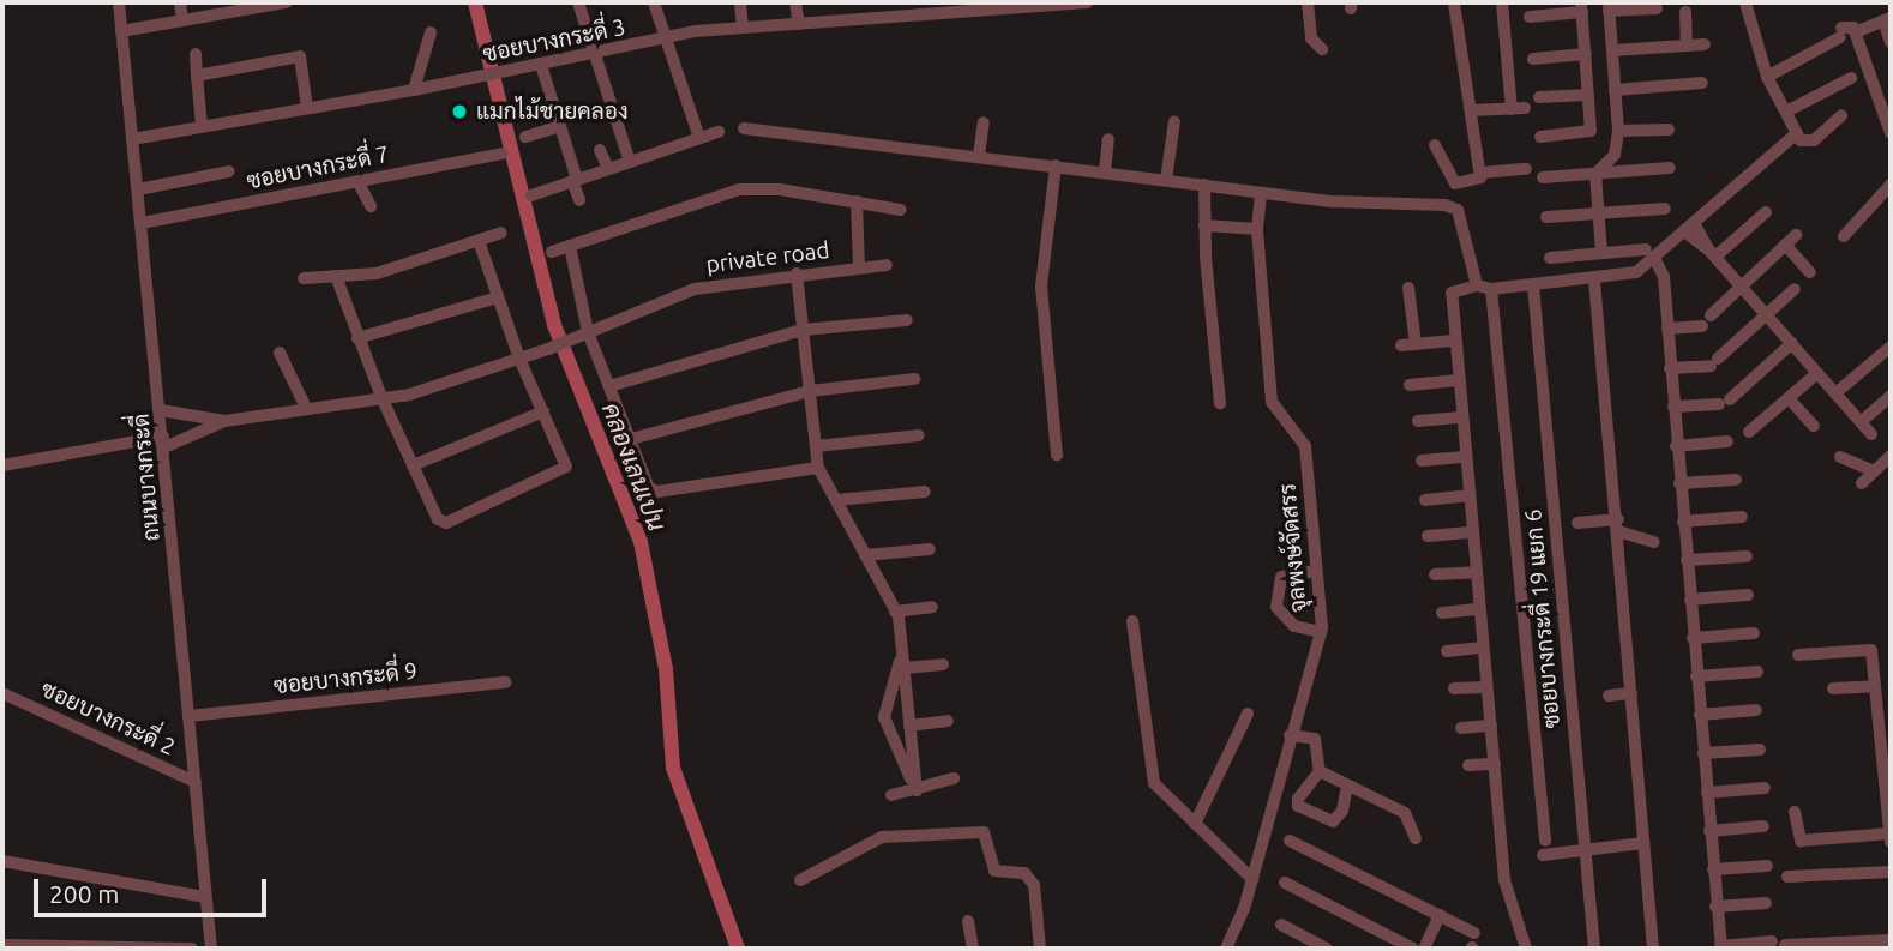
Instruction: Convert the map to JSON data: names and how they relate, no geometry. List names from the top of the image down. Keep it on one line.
{"streets":{"street":["ซอยบางกระดี่ 3","ซอยบางกระดี่ 7","private road","ถนนบางกระดี่","จุลพงษ์จัดสรร","ซอยบางกระดี่ 19 แยก 6","ซอยบางกระดี่ 9","ซอยบางกระดี่ 2"]},"crossings":[["ซอยบางกระดี่ 3","ถนนบางกระดี่"],["ซอยบางกระดี่ 7","ถนนบางกระดี่"],["ถนนบางกระดี่","ซอยบางกระดี่ 9"],["ถนนบางกระดี่","ซอยบางกระดี่ 2"]],"water":["คลองเลนเปน"],"places":["แมกไม้ชายคลอง"],"scale_bar":"200 m"}
